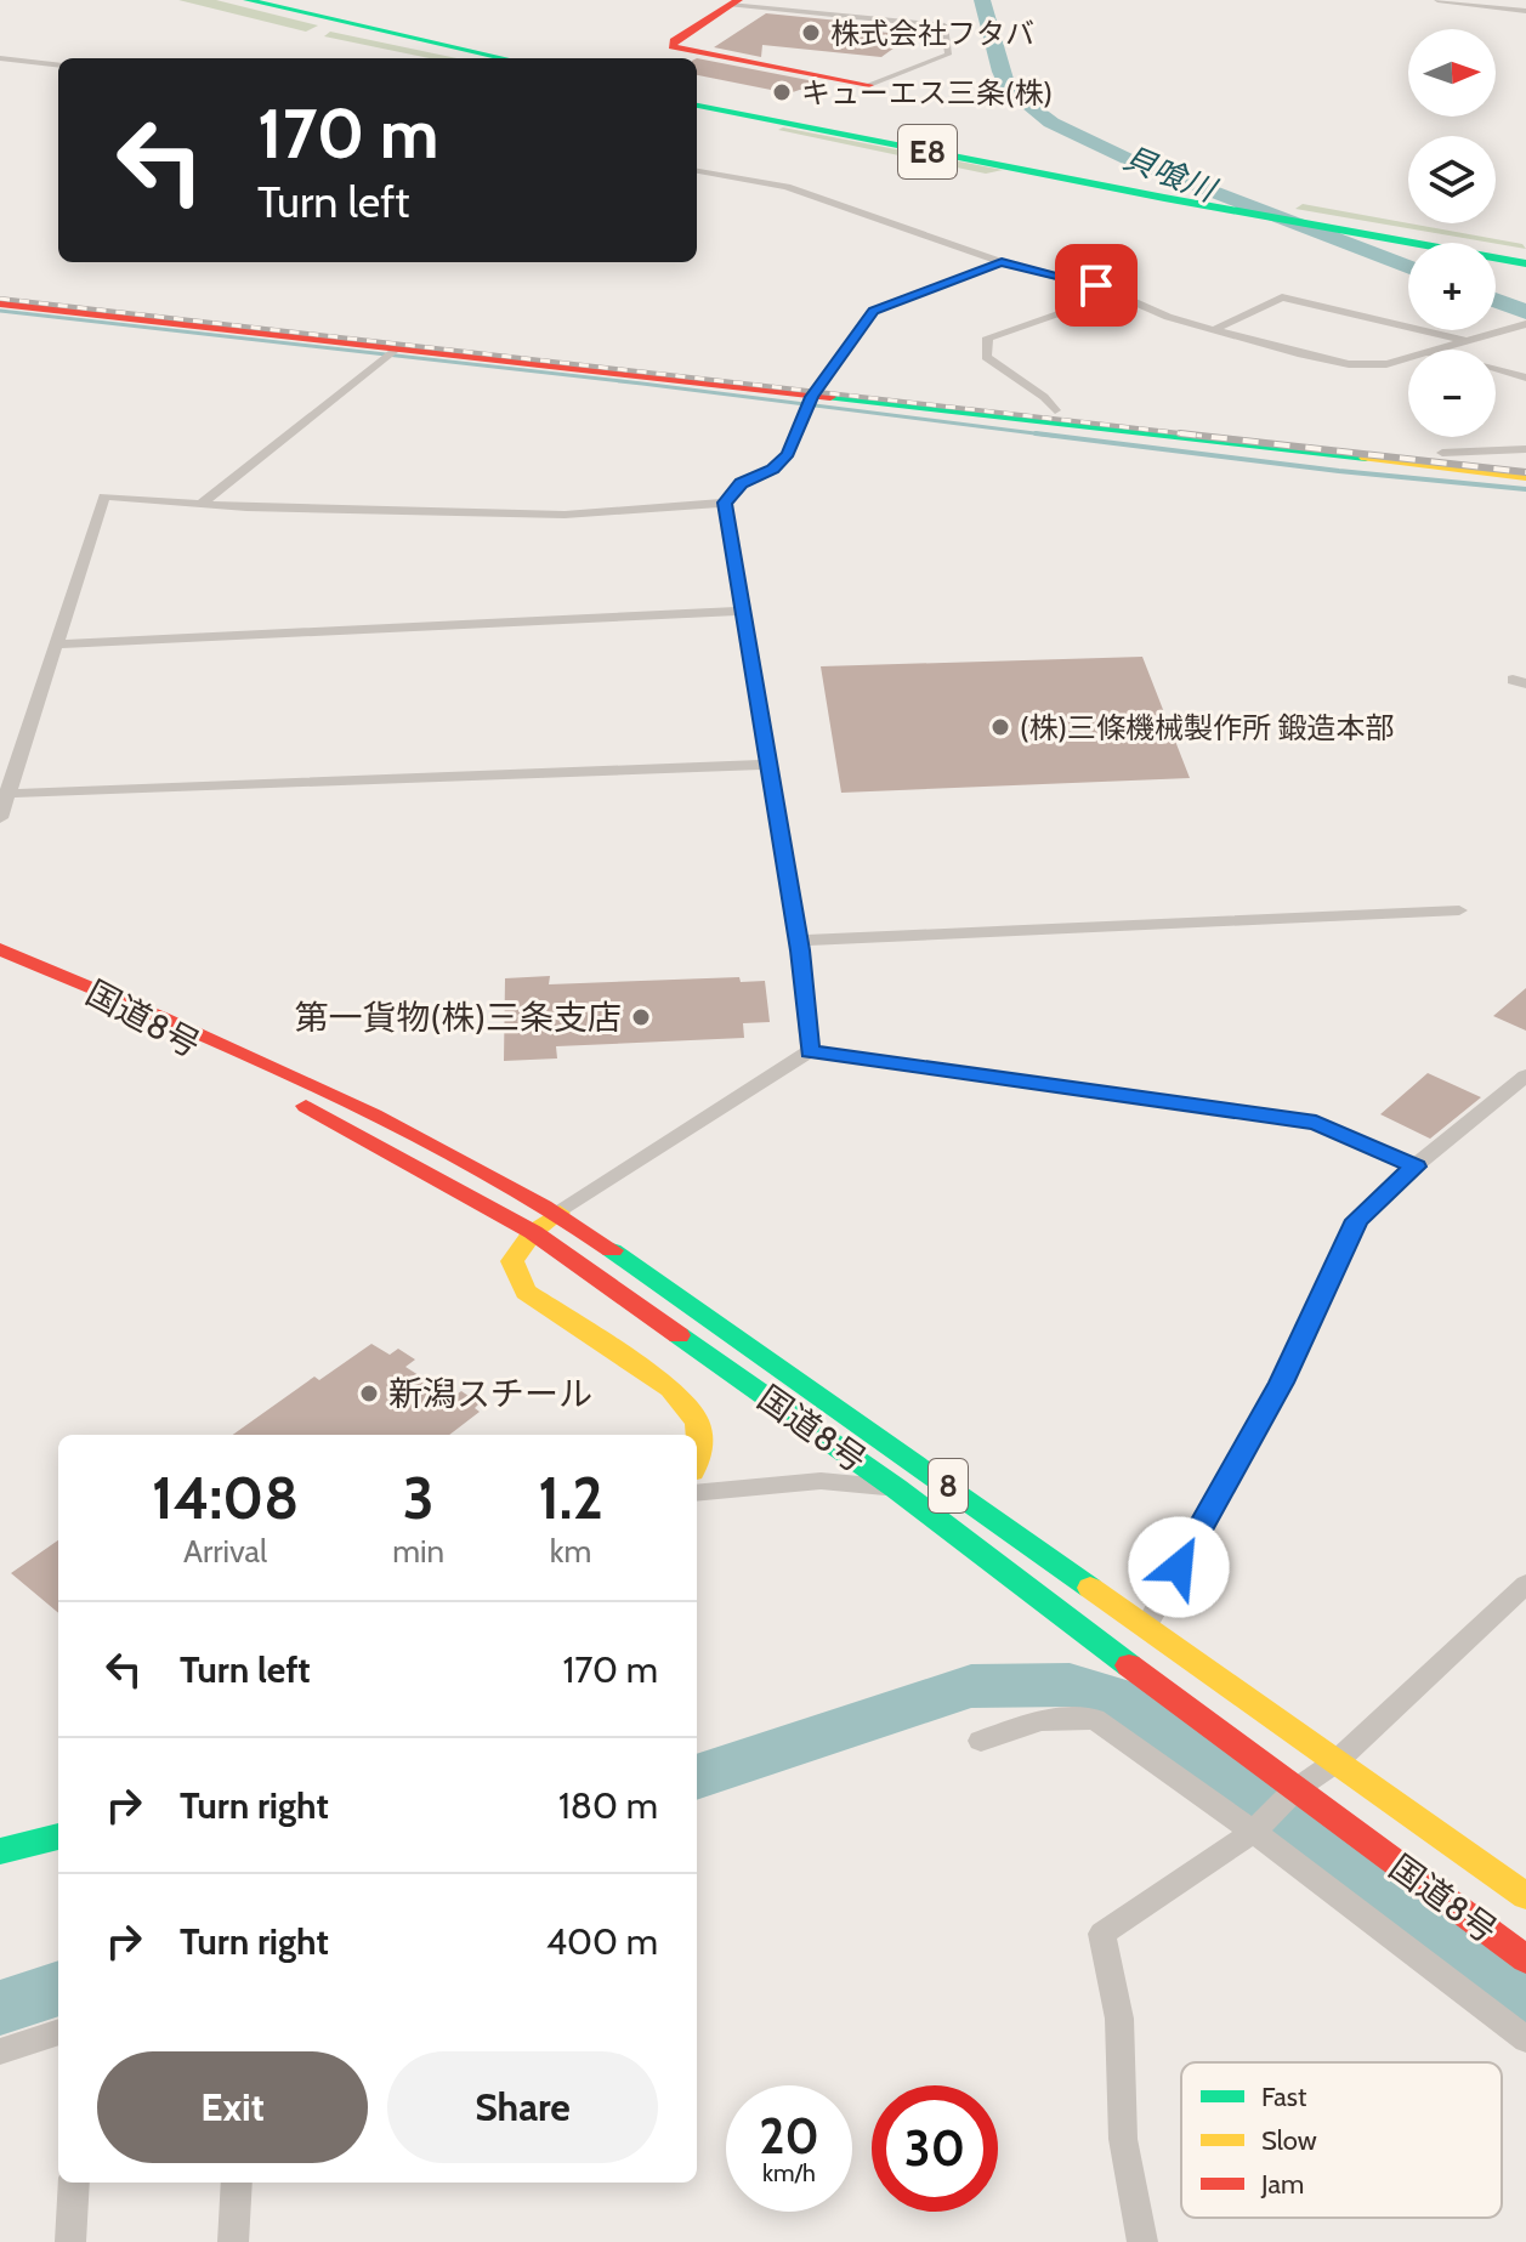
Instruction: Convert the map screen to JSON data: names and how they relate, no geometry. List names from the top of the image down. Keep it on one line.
{"streets":{"main road":["E8","国道8号","8"]},"water":["貝喰川"],"places":["株式会社フタバ","キューエス三条(株)","(株)三條機械製作所 鍛造本部","第一貨物(株)三条支店","新潟スチール"],"legend":["Fast","Slow","Jam"],"north":"right","page":{"map_buttons":["+","−"],"turn":["170 m","Turn left"],"eta":["14:08","Arrival","3","min","1.2","km"],"list":[{"name":"Turn left","value":"170 m"},{"name":"Turn right","value":"180 m"},{"name":"Turn right","value":"400 m"}],"buttons":["Exit","Share"],"speed":"20 km/h","limit":"30"}}
